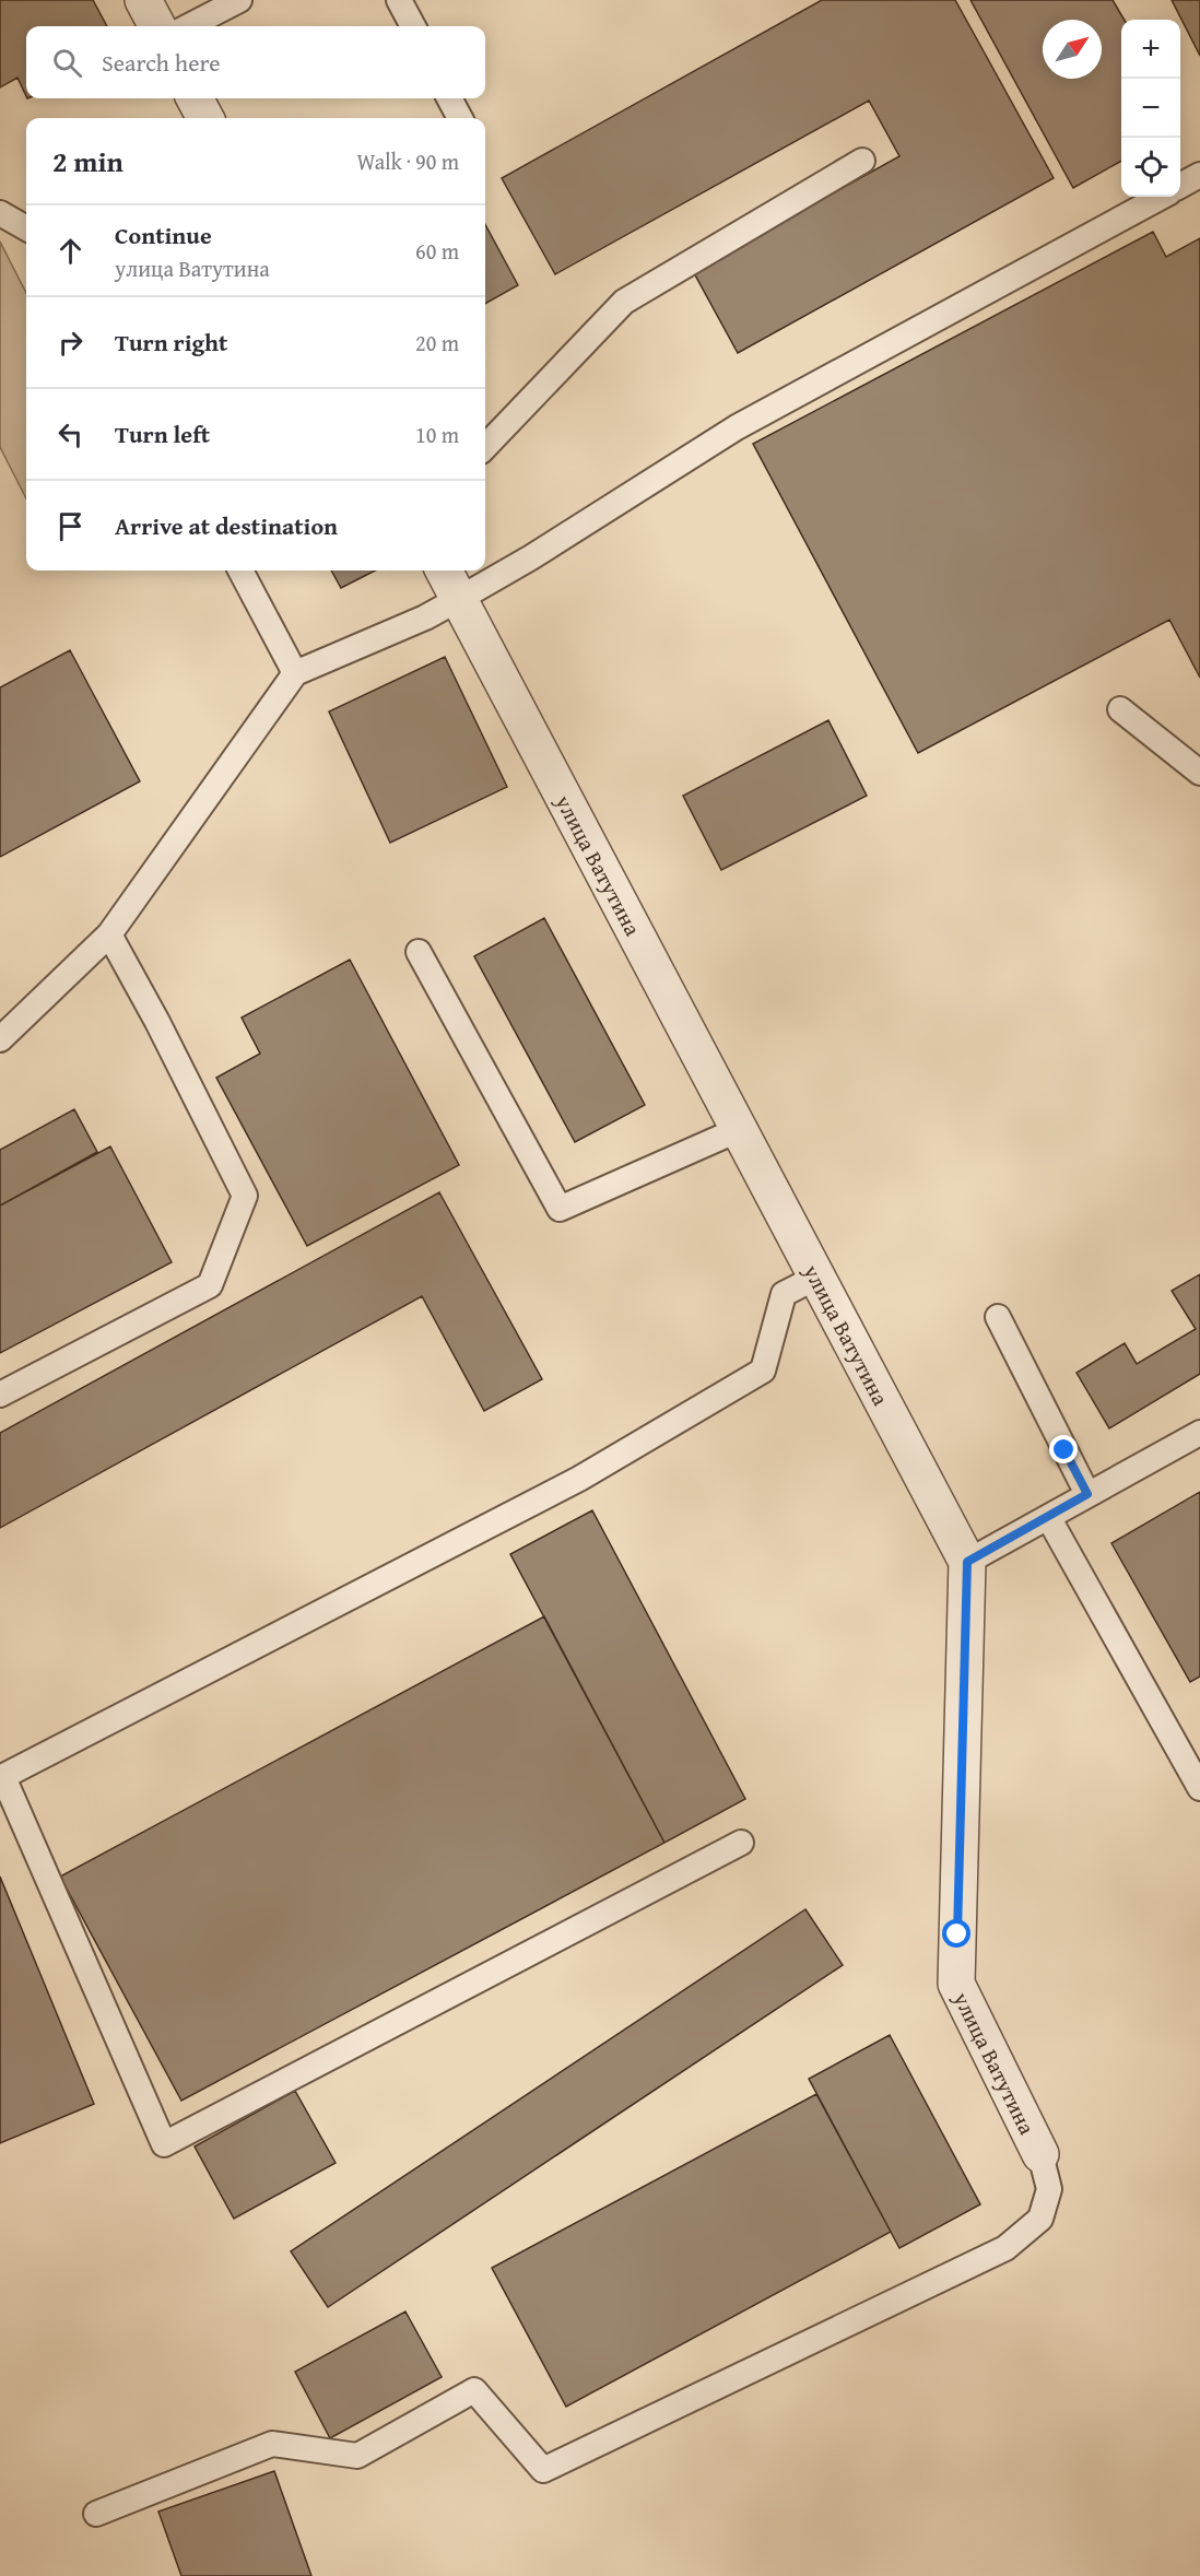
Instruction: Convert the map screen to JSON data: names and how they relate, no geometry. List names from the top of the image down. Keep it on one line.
{"streets":{"street":["улица Ватутина"]},"north":"top right","page":{"map_buttons":["+","−"],"search":"Search here","heading":["2 min","Walk · 90 m"],"list":[["Continue","улица Ватутина","60 m"],["Turn right","20 m"],["Turn left","10 m"],"Arrive at destination"]}}
